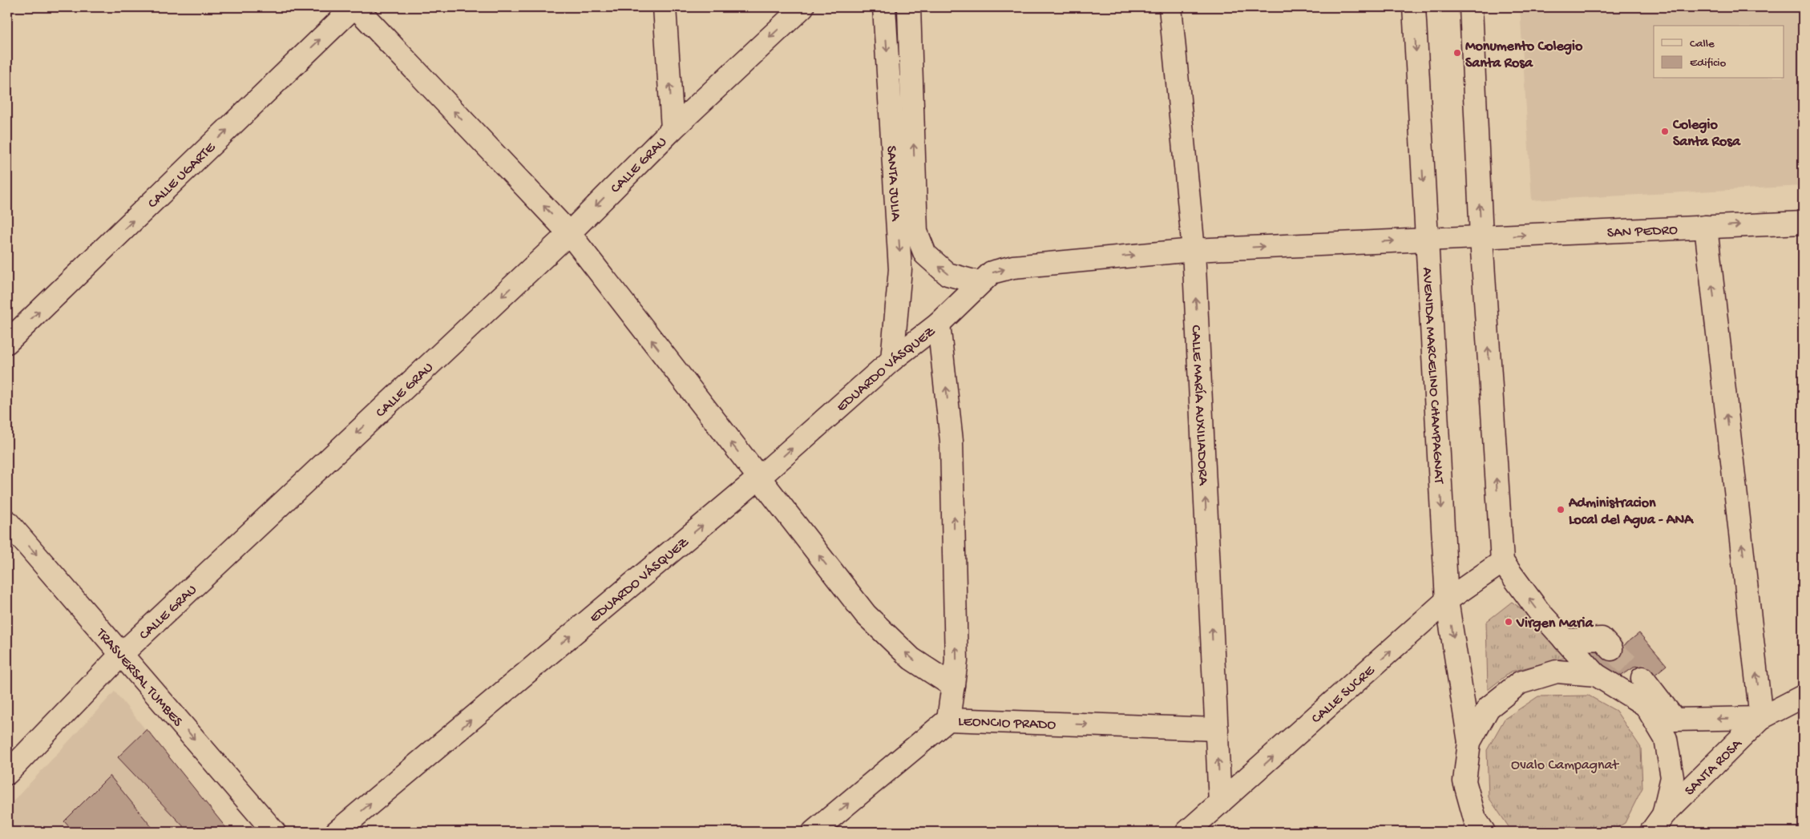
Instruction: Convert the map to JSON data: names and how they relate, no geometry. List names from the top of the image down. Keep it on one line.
{"streets":{"street":["CALLE GRAU","CALLE UGARTE","SANTA JULIA","SAN PEDRO","EDUARDO VÁSQUEZ","AVENIDA MARCELINO CHAMPAGNAT","CALLE MARÍA AUXILIADORA","TRASVERSAL TUMBES","CALLE SUCRE","LEONCIO PRADO","SANTA ROSA"]},"crossings":[["CALLE GRAU","TRASVERSAL TUMBES"],["SANTA JULIA","EDUARDO VÁSQUEZ"],["SAN PEDRO","EDUARDO VÁSQUEZ"],["SAN PEDRO","AVENIDA MARCELINO CHAMPAGNAT"],["SAN PEDRO","CALLE MARÍA AUXILIADORA"],["EDUARDO VÁSQUEZ","CALLE MARÍA AUXILIADORA"],["AVENIDA MARCELINO CHAMPAGNAT","CALLE SUCRE"],["CALLE MARÍA AUXILIADORA","CALLE SUCRE"],["CALLE MARÍA AUXILIADORA","LEONCIO PRADO"]],"one_way":["CALLE GRAU","CALLE UGARTE","SAN PEDRO","EDUARDO VÁSQUEZ","CALLE MARÍA AUXILIADORA","TRASVERSAL TUMBES","CALLE SUCRE","LEONCIO PRADO"],"parks":["Ovalo Campagnat"],"places":["Monumento Colegio Santa Rosa","Colegio Santa Rosa","Administracion Local del Agua - ANA","Virgen Maria"],"legend":["Calle","Edificio"]}
